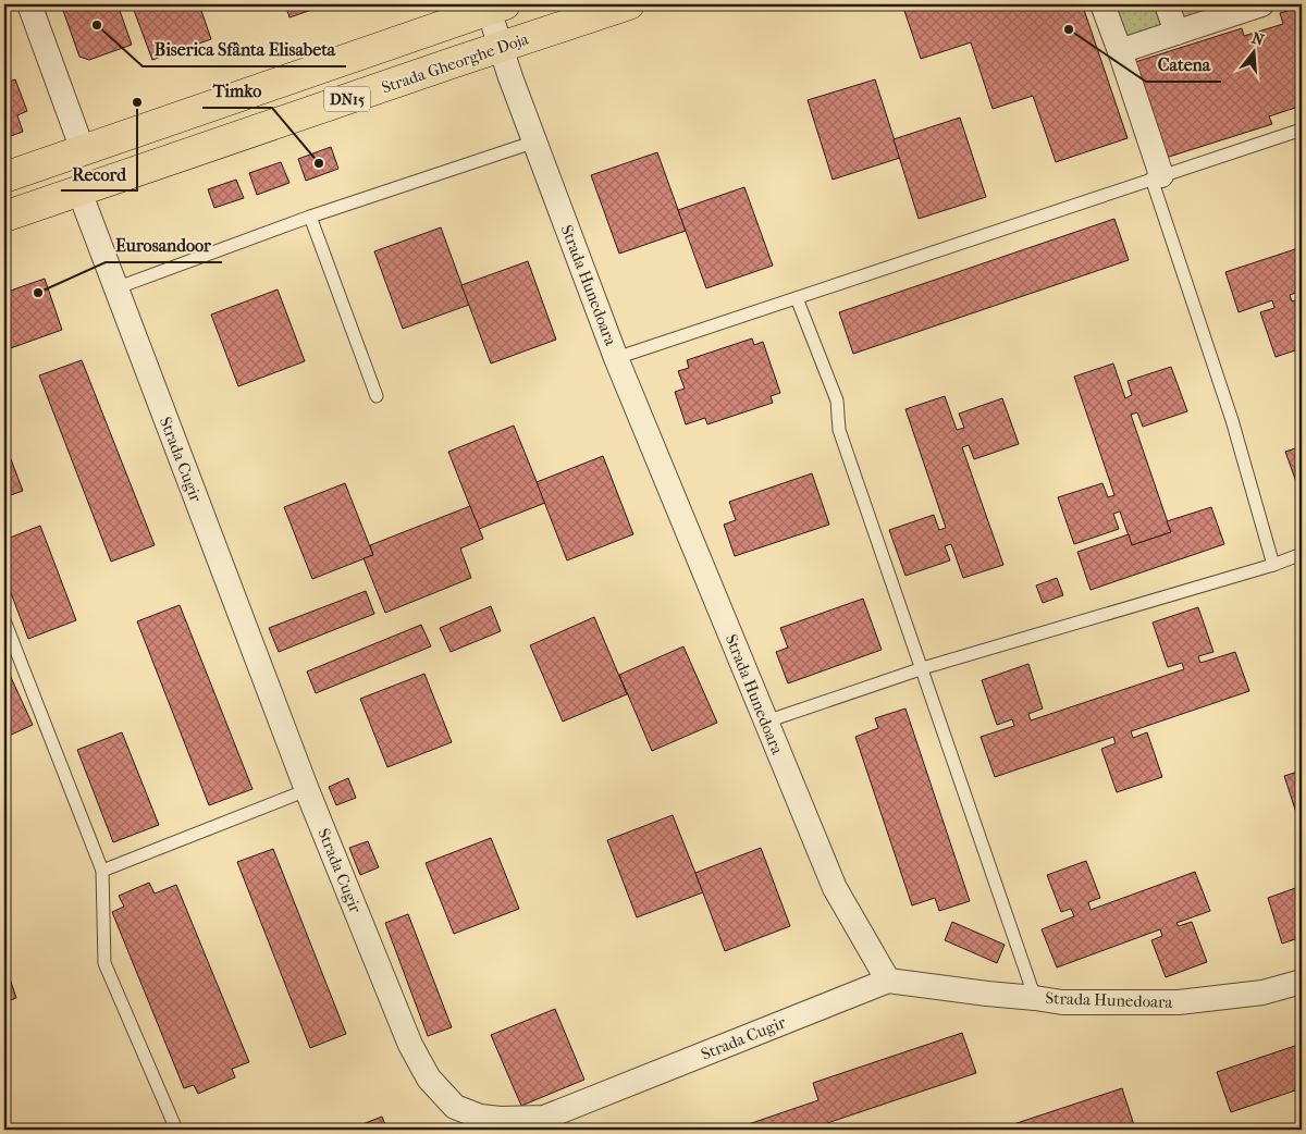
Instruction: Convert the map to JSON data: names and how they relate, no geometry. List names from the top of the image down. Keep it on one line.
{"streets":{"main road":["Strada Gheorghe Doja","DN15"],"street":["Strada Hunedoara","Strada Cugir"]},"crossings":[["Strada Gheorghe Doja","Strada Hunedoara"],["Strada Gheorghe Doja","Strada Cugir"],["DN15","Strada Hunedoara"],["Strada Hunedoara","Strada Cugir"]],"places":["Biserica Sfânta Elisabeta","Catena","Record","Timko","Eurosandoor"],"north":"top"}
